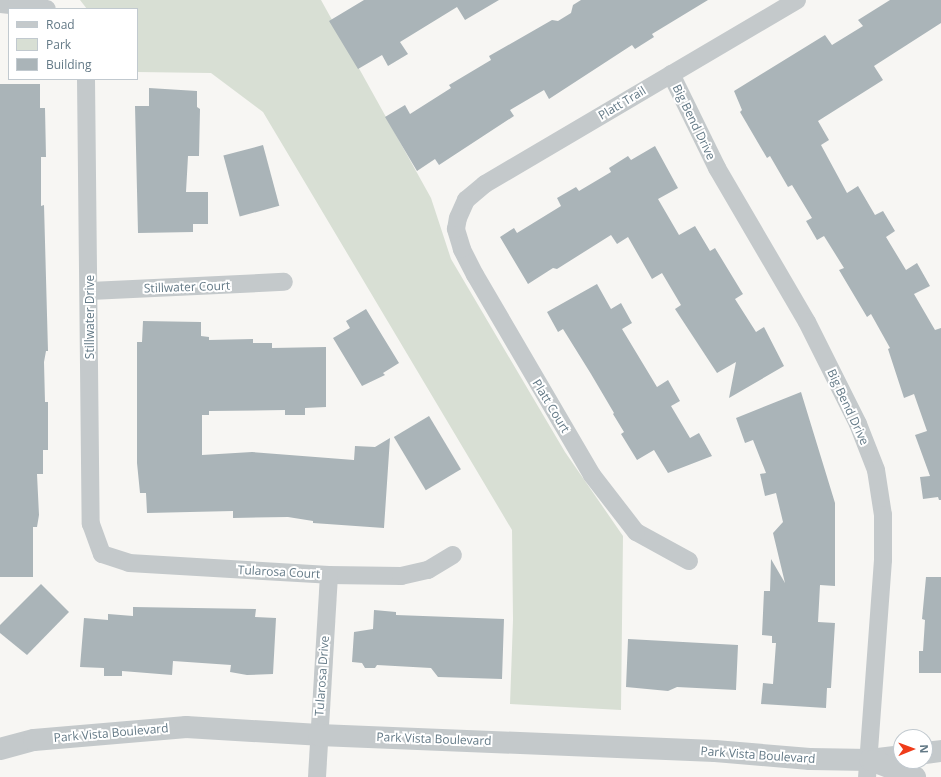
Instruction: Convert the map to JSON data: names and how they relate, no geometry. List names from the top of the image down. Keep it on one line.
{"streets":{"street":["Platt Trail","Big Bend Drive","Stillwater Court","Stillwater Drive","Platt Court","Tularosa Court","Tularosa Drive","Park Vista Boulevard"]},"crossings":[["Platt Trail","Big Bend Drive"],["Platt Trail","Platt Court"],["Big Bend Drive","Park Vista Boulevard"],["Stillwater Court","Stillwater Drive"],["Stillwater Drive","Tularosa Court"],["Tularosa Court","Tularosa Drive"],["Tularosa Drive","Park Vista Boulevard"]],"legend":["Road","Park","Building"],"north":"right"}
